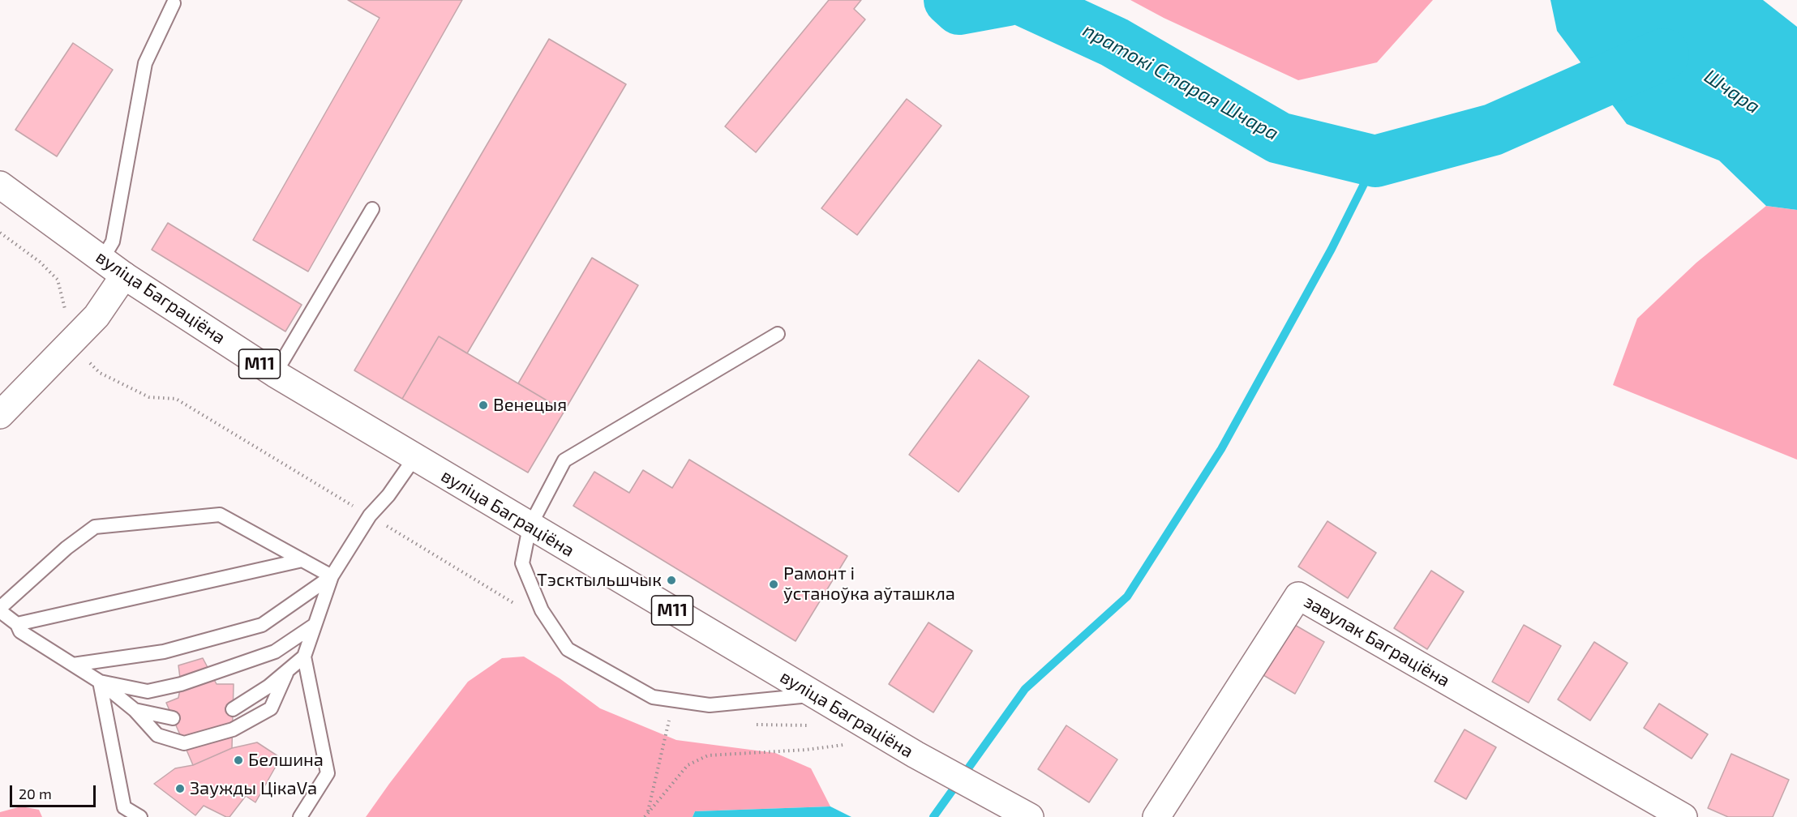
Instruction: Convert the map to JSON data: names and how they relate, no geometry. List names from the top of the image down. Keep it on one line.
{"streets":{"main road":["вуліца Баграціёна","М11","завулак Баграціёна"]},"water":["пратокі Старая Шчара","Шчара"],"places":["Венецыя","Тэсктыльшчык","Рамонт і ўстаноўка аўташкла","Белшина","Заужды ЦікаVа"],"scale_bar":"20 m"}
